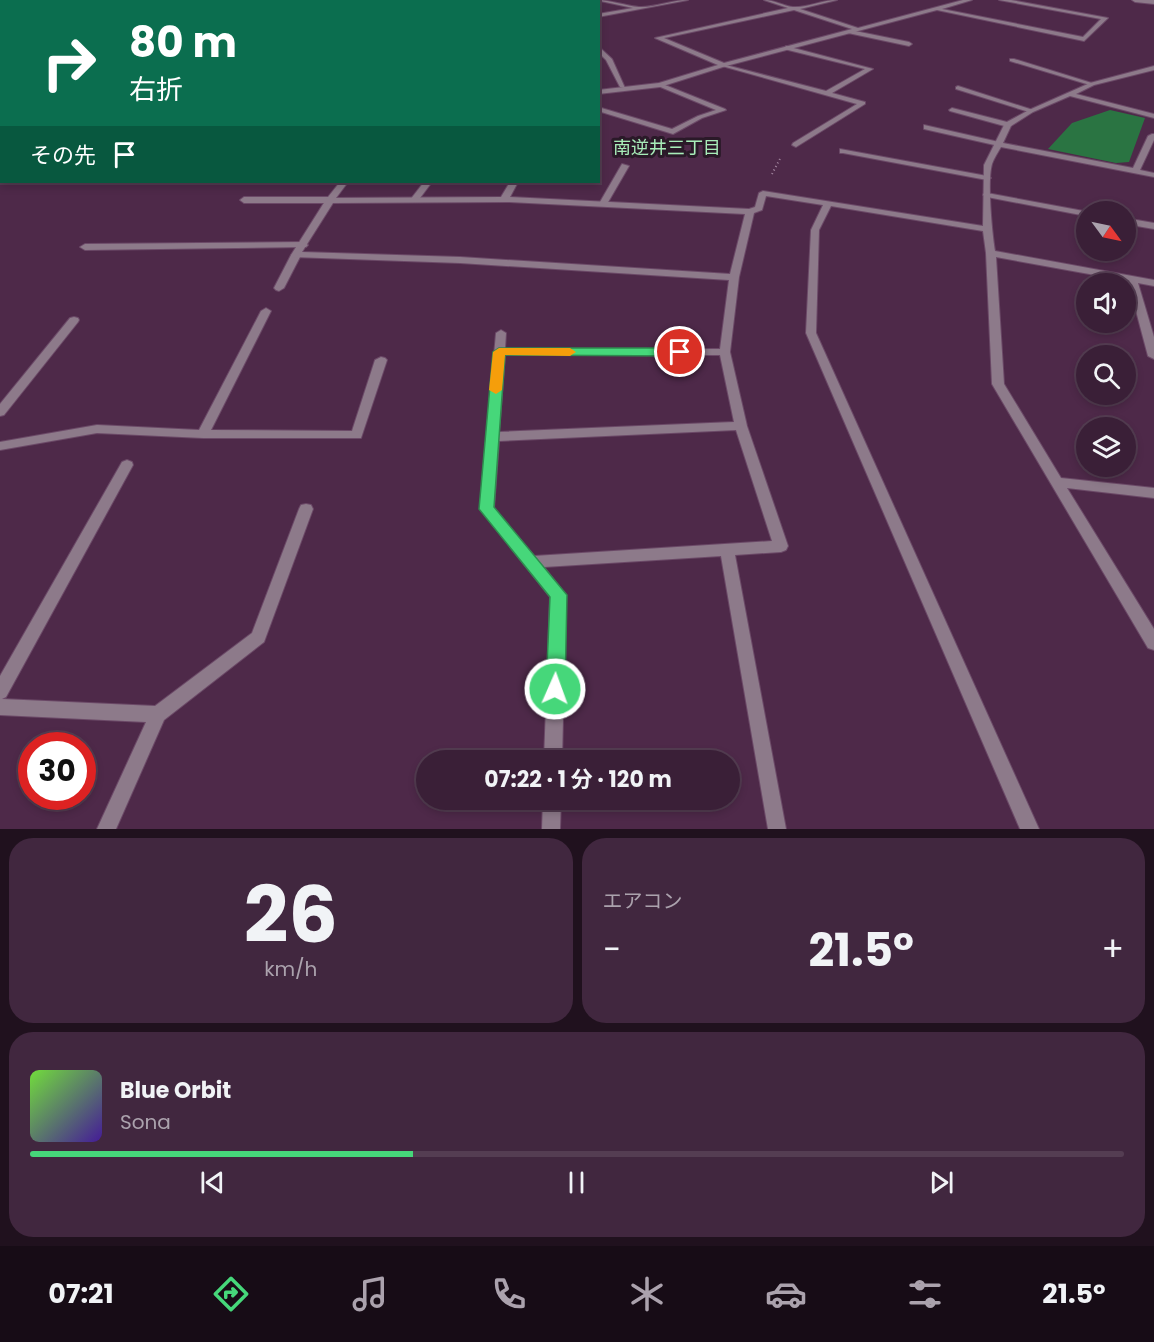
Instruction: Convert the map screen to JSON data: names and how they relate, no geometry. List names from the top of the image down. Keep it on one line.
{"districts":["南逆井三丁目"],"north":"bottom right","page":{"turn":["80 m","右折"],"then":"その先","limit":"30","trip":"07:22 · 1 分 · 120 m","tile":[["26","km/h"],"エアコン"],"heat":["−","21.5°","+"],"song":["Blue Orbit","Sona"],"tabs":["07:21","21.5°"]}}
